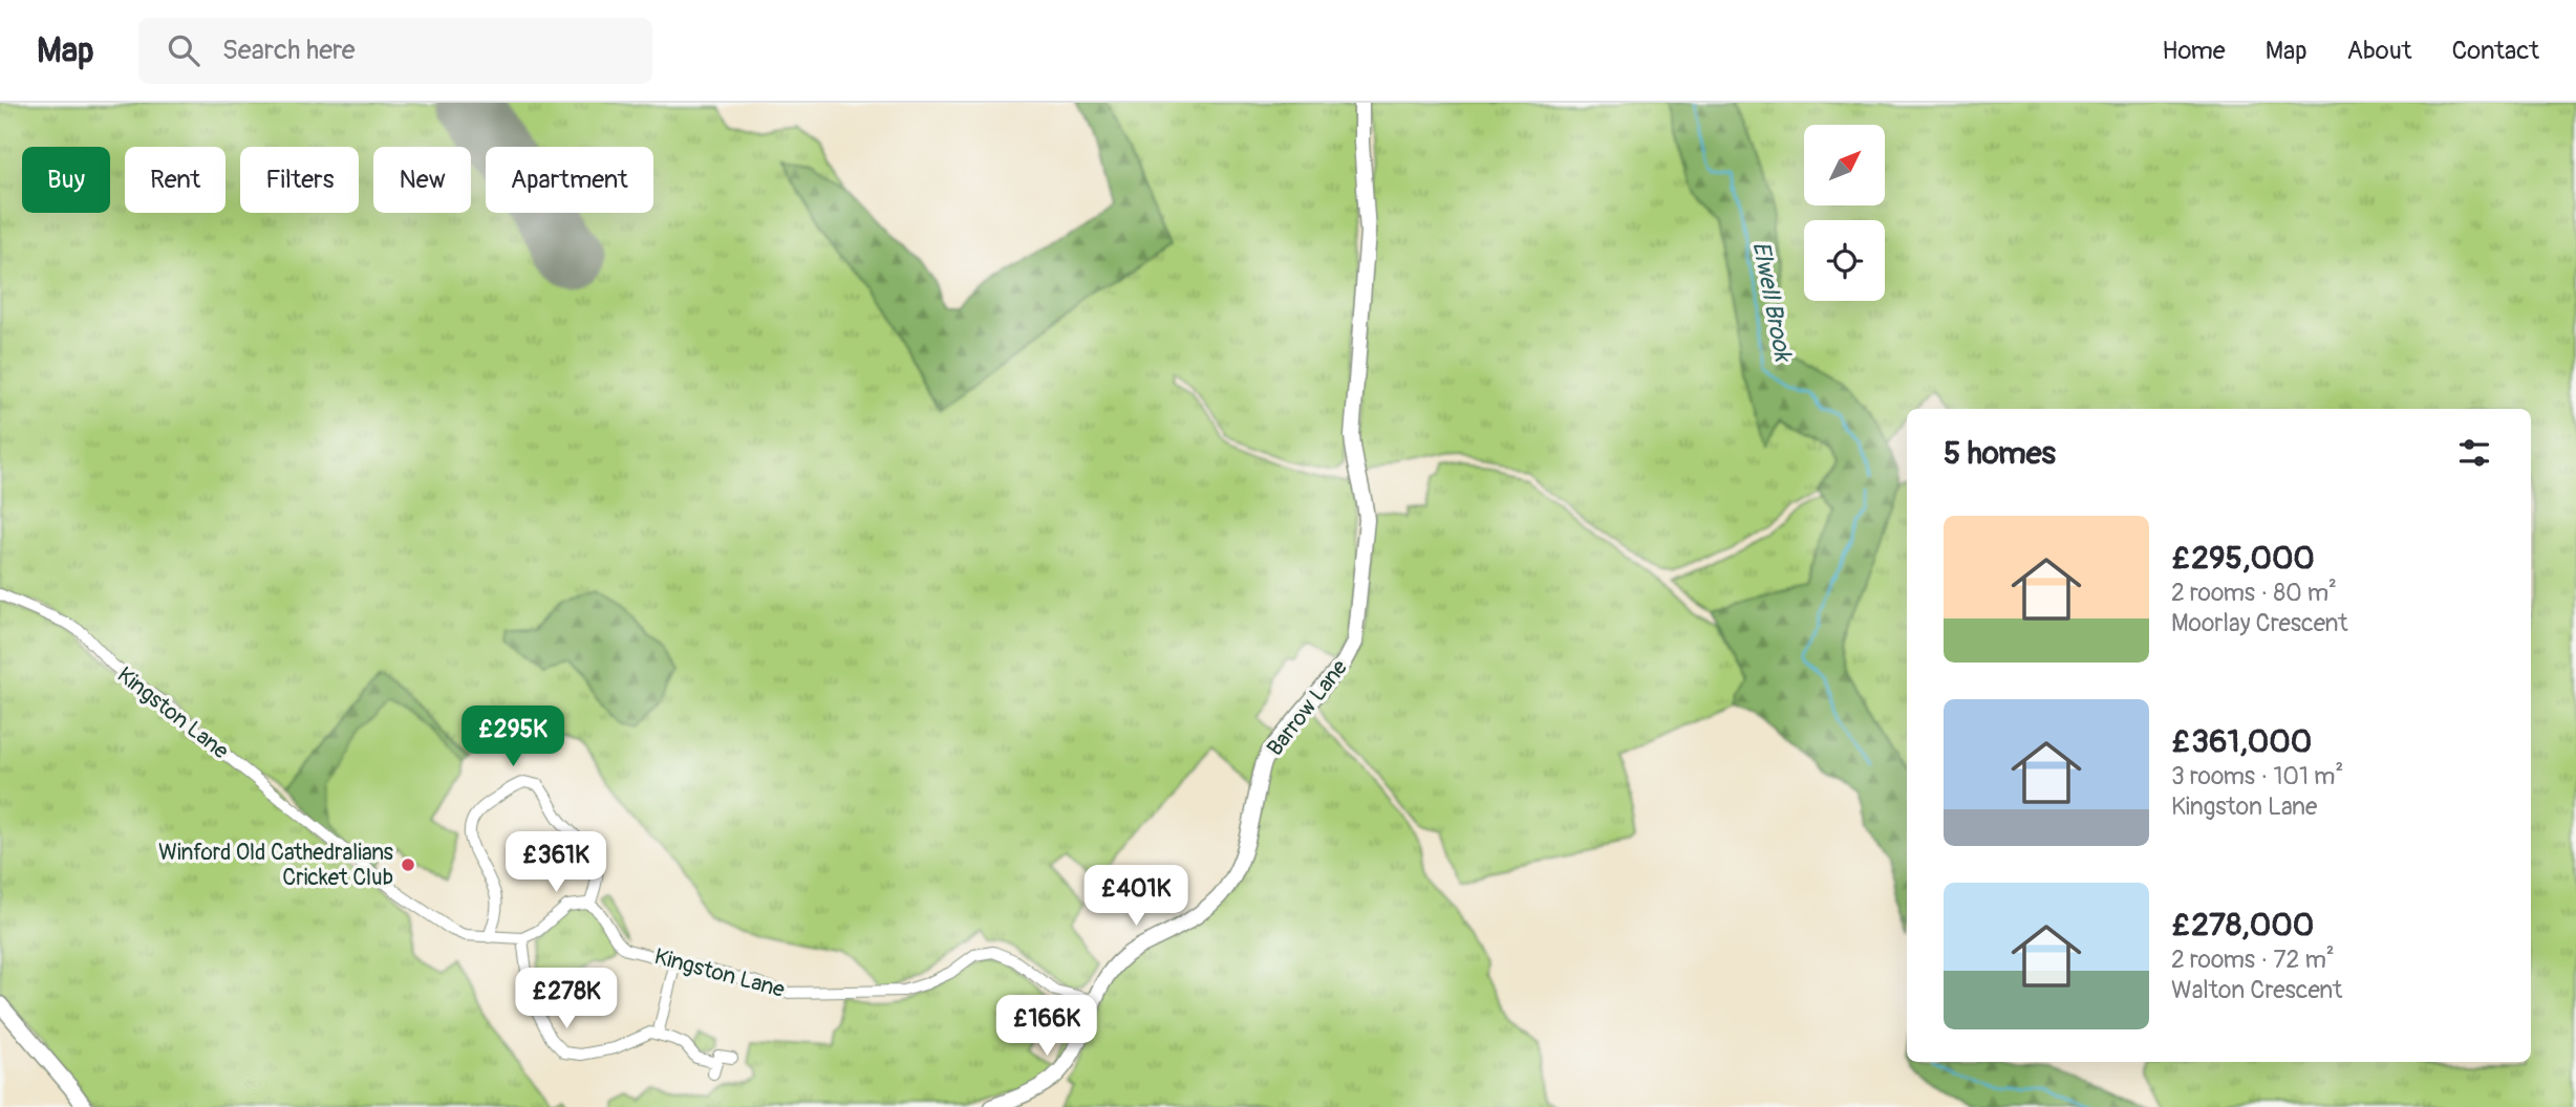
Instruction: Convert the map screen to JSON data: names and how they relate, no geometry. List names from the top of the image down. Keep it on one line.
{"streets":{"main road":["Barrow Lane"],"street":["Kingston Lane"]},"crossings":[["Barrow Lane","Kingston Lane"]],"water":["Elwell Brook"],"places":["Winford Old Cathedralians Cricket Club"],"north":"top right","page":{"header":"Map","search":"Search here","nav":["Home","Map","About","Contact"],"chip":["Buy","Rent","Filters","New","Apartment"],"heading":"5 homes","list":[{"name":"£295,000","note":"2 rooms · 80 m² · Moorlay Crescent"},{"name":"£361,000","note":"3 rooms · 101 m² · Kingston Lane"},{"name":"£278,000","note":"2 rooms · 72 m² · Walton Crescent"}],"price":["£295K","£361K","£401K","£278K","£166K"]}}
